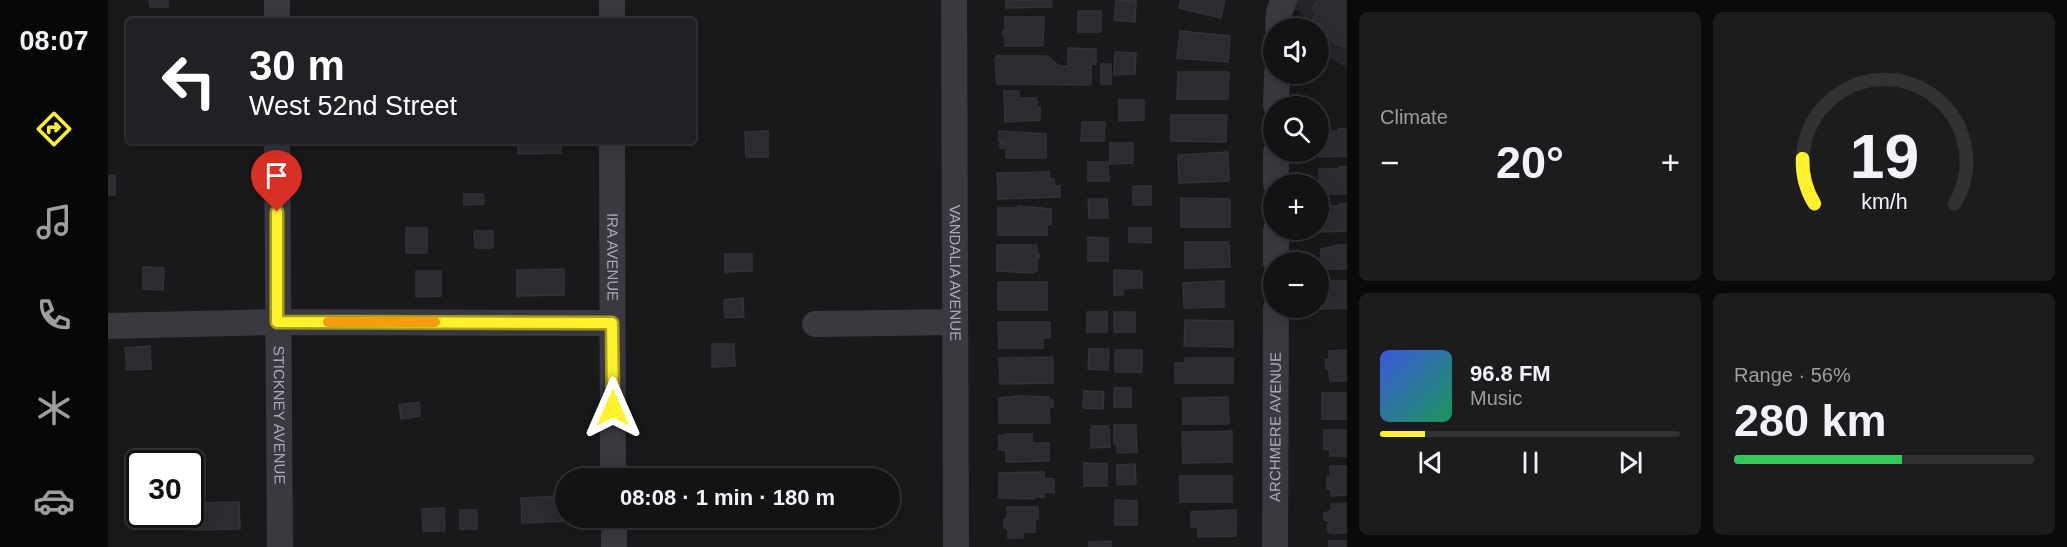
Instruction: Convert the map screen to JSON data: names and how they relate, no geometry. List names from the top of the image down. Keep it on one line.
{"streets":{"street":["IRA AVENUE","VANDALIA AVENUE","STICKNEY AVENUE","ARCHMERE AVENUE"]},"page":{"tabs":"08:07","tile":["Climate",["Range · 56%","280 km"]],"map_buttons":["+","−"],"turn":["30 m","West 52nd Street"],"heat":["−","20°","+"],"song":["96.8 FM","Music"],"limit":"30","trip":"08:08 · 1 min · 180 m","gauge":["19","km/h"]}}
